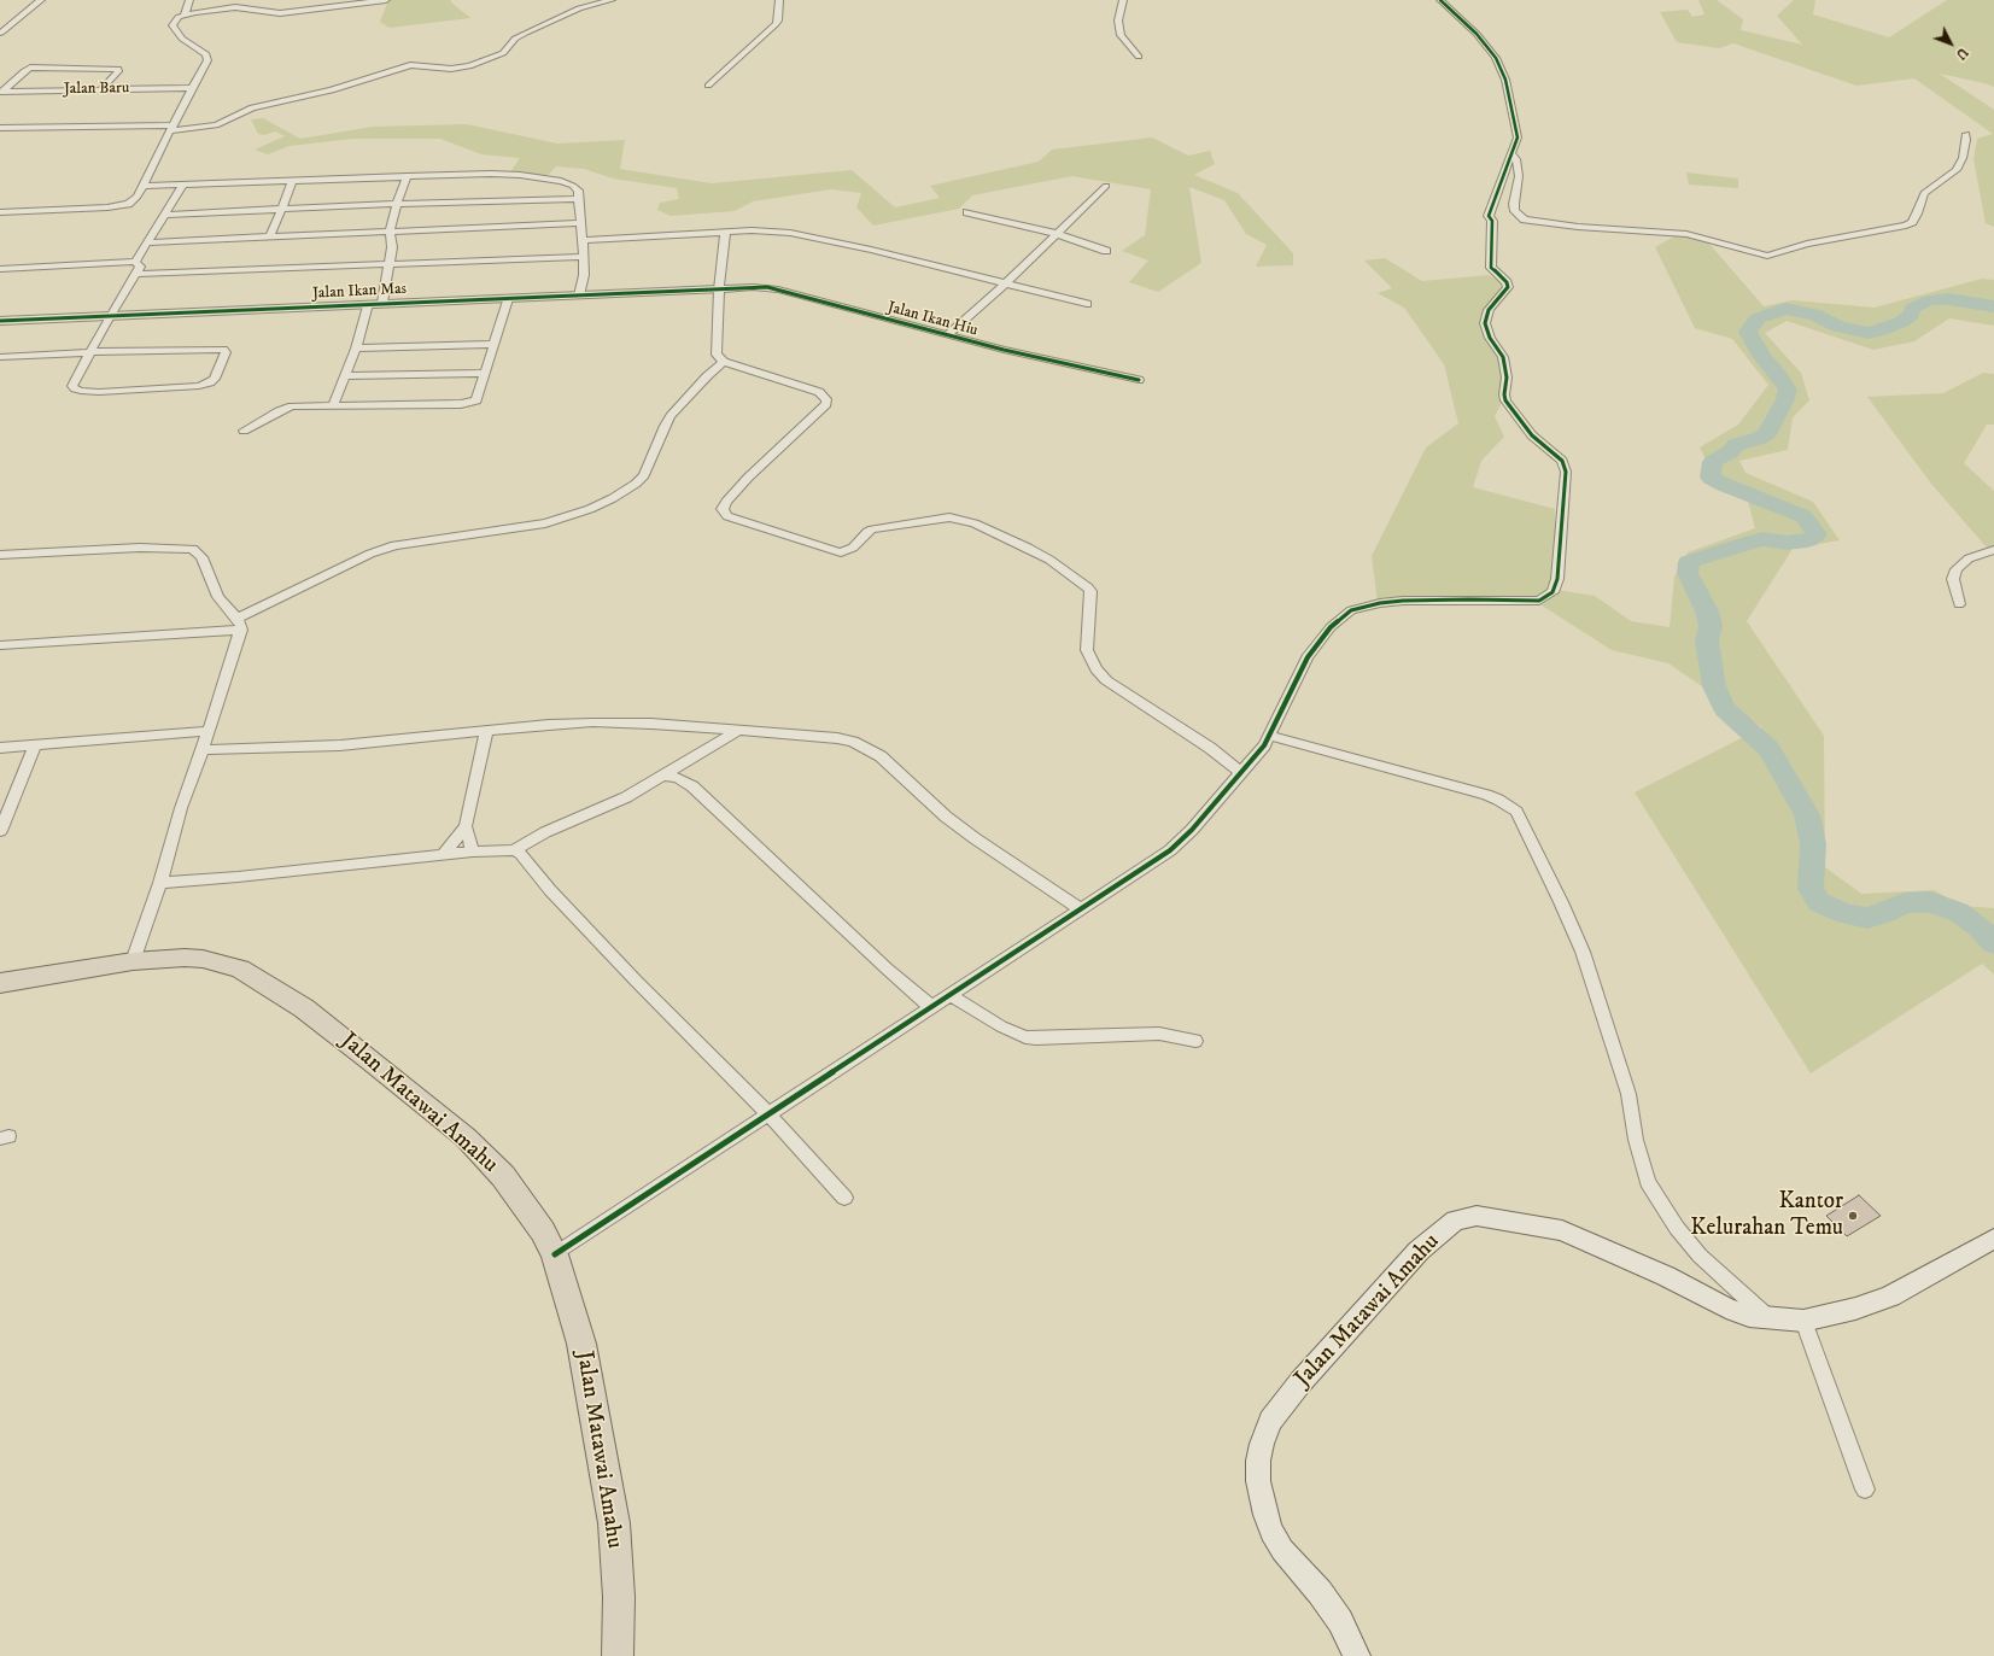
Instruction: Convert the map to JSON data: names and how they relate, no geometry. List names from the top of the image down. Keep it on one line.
{"streets":{"highway":["Jalan Matawai Amahu"],"street":["Jalan Baru","Jalan Ikan Mas","Jalan Ikan Hiu"]},"crossings":[["Jalan Ikan Mas","Jalan Ikan Hiu"]],"places":["Kantor Kelurahan Temu"],"north":"bottom right"}
